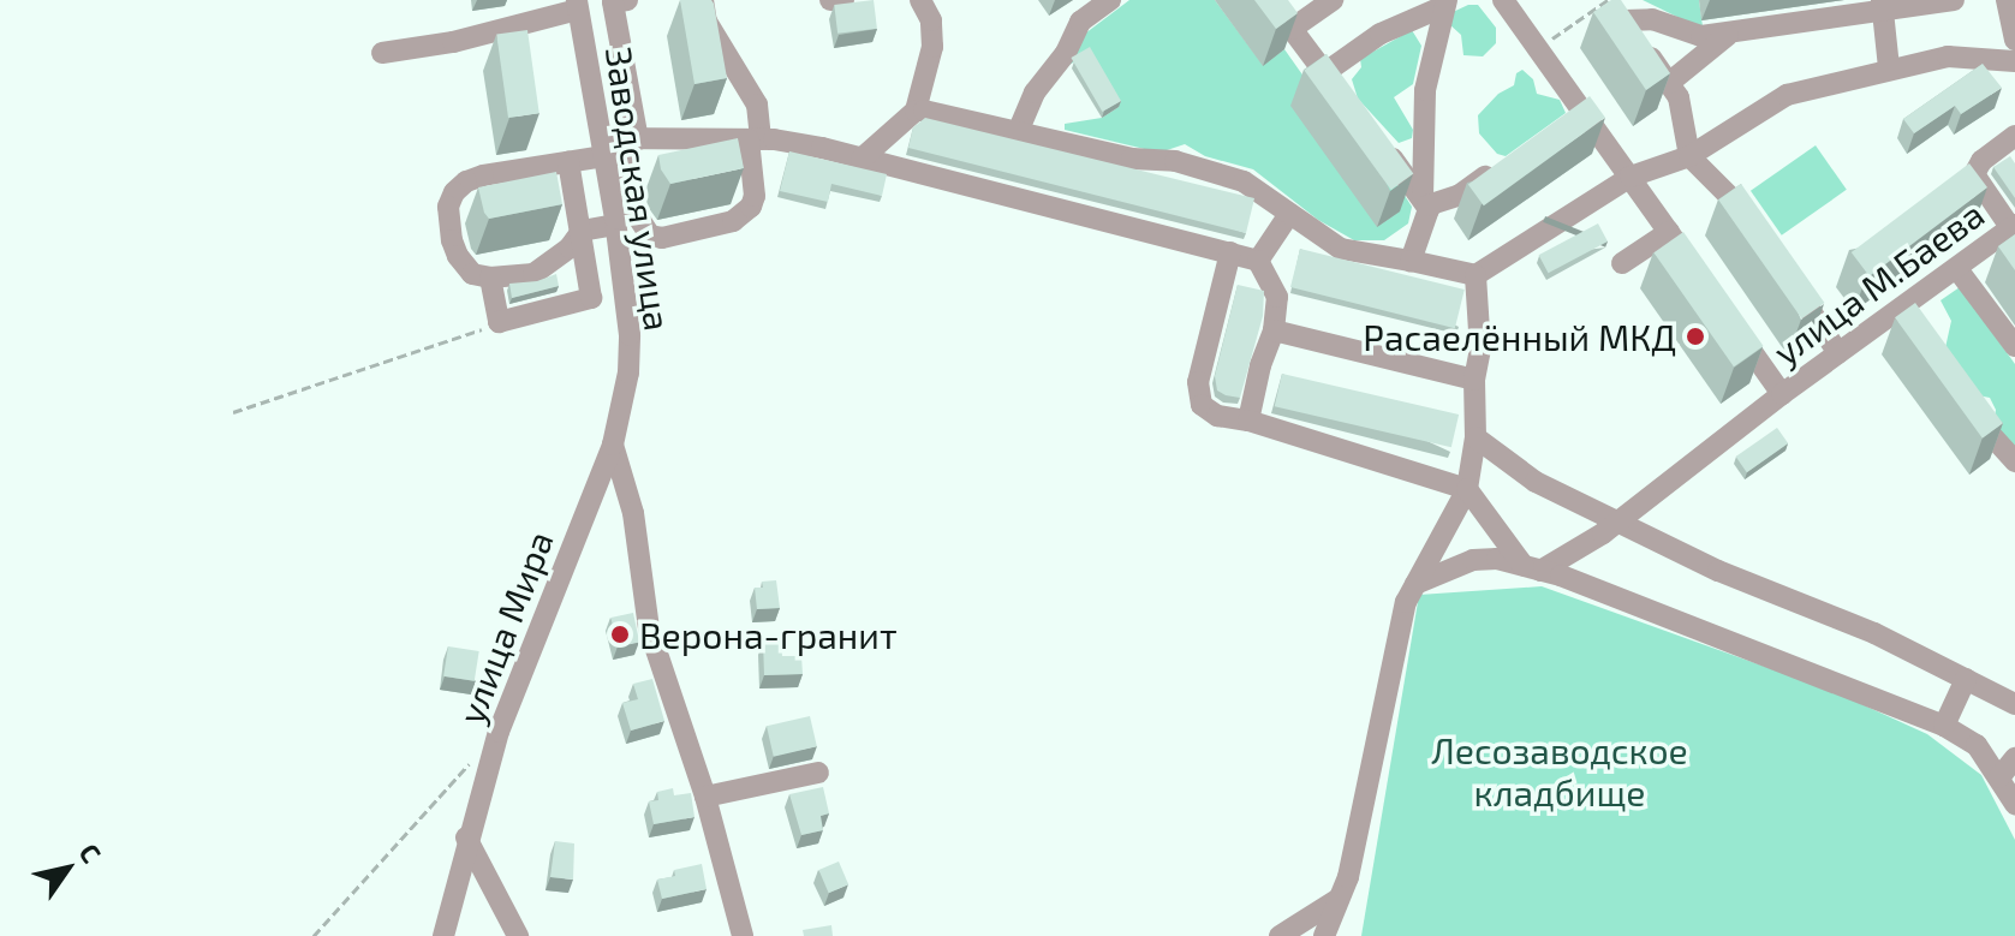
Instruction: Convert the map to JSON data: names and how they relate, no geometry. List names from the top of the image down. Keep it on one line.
{"streets":{"street":["Заводская улица","улица М.Баева","улица Мира"]},"crossings":[["Заводская улица","улица Мира"]],"parks":["Лесозаводское кладбище"],"places":["Расаелённый МКД","Верона-гранит"],"north":"top right"}
